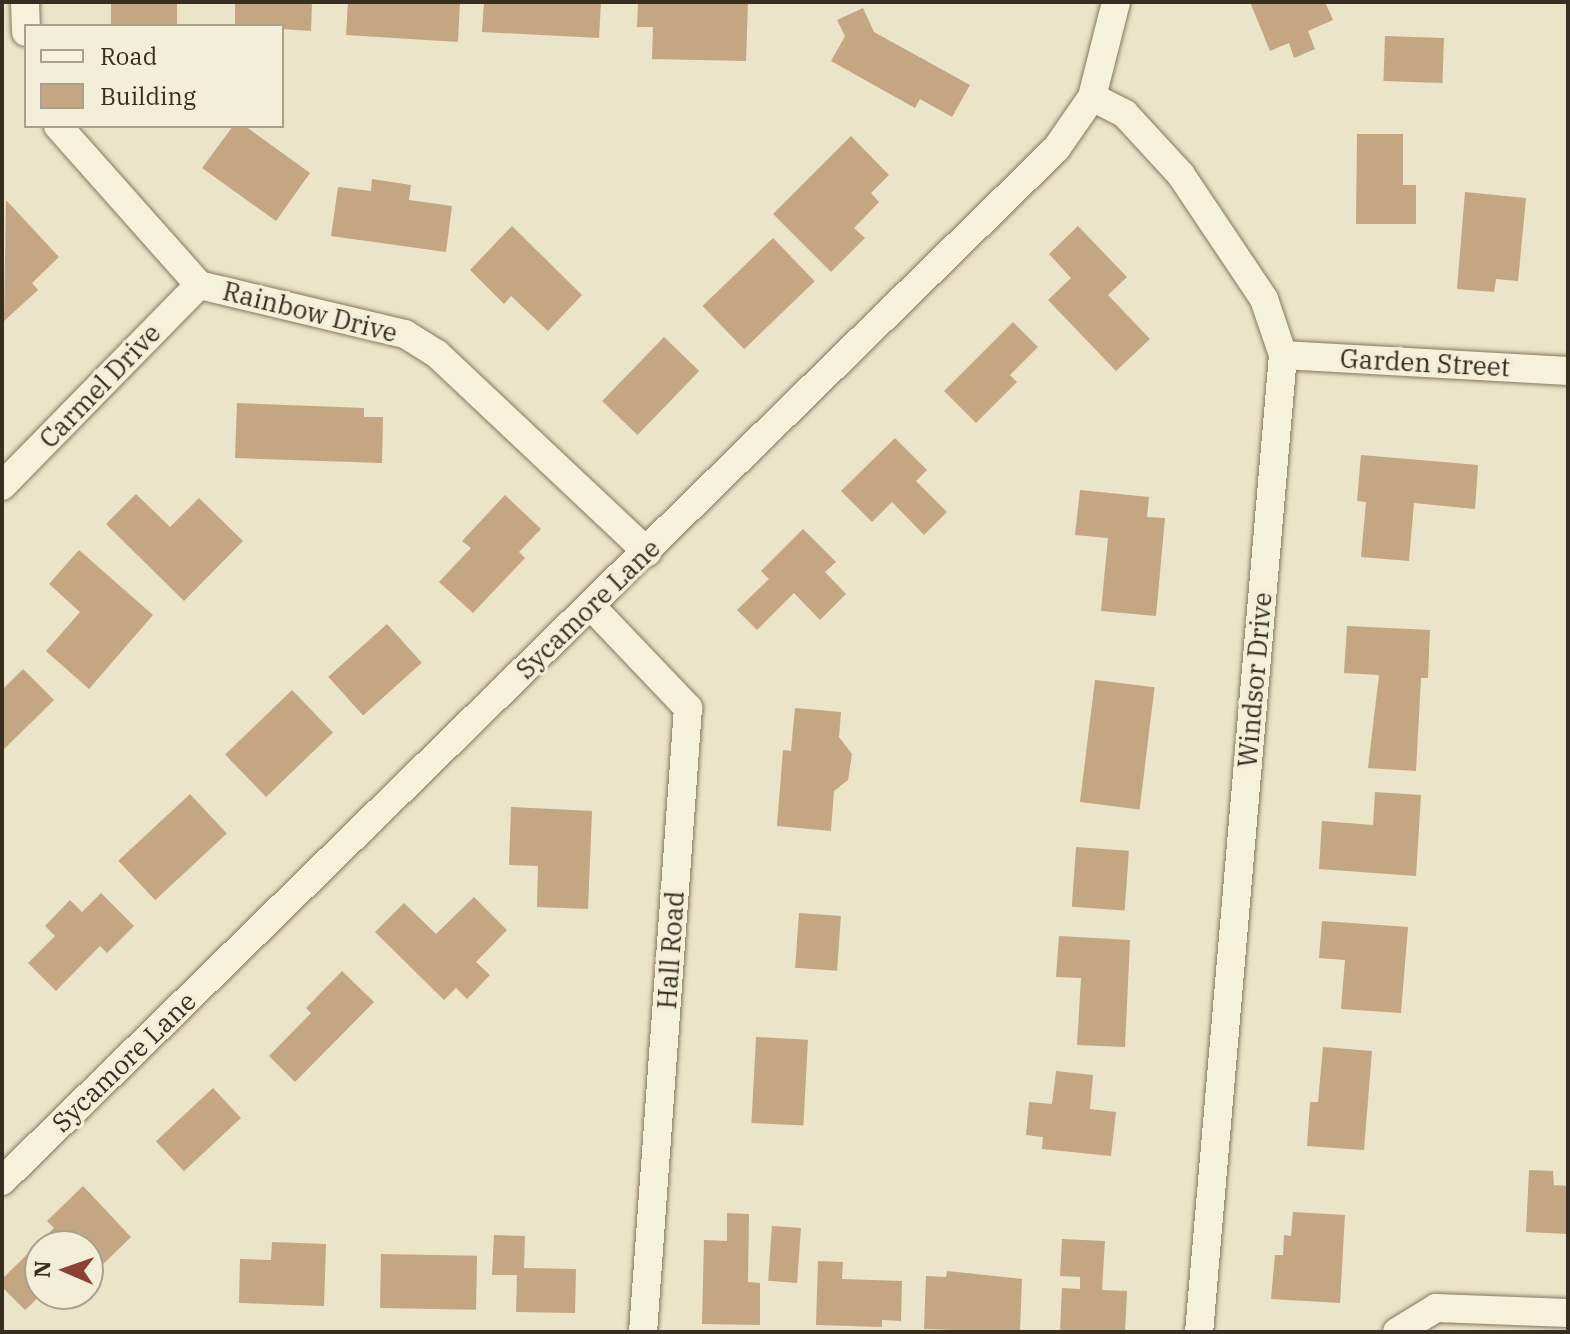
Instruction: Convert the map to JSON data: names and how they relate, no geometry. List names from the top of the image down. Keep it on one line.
{"streets":{"street":["Rainbow Drive","Garden Street","Carmel Drive","Sycamore Lane","Windsor Drive","Hall Road"]},"crossings":[["Rainbow Drive","Carmel Drive"],["Rainbow Drive","Sycamore Lane"],["Garden Street","Windsor Drive"],["Sycamore Lane","Windsor Drive"],["Sycamore Lane","Hall Road"]],"legend":["Road","Building"],"north":"left"}
